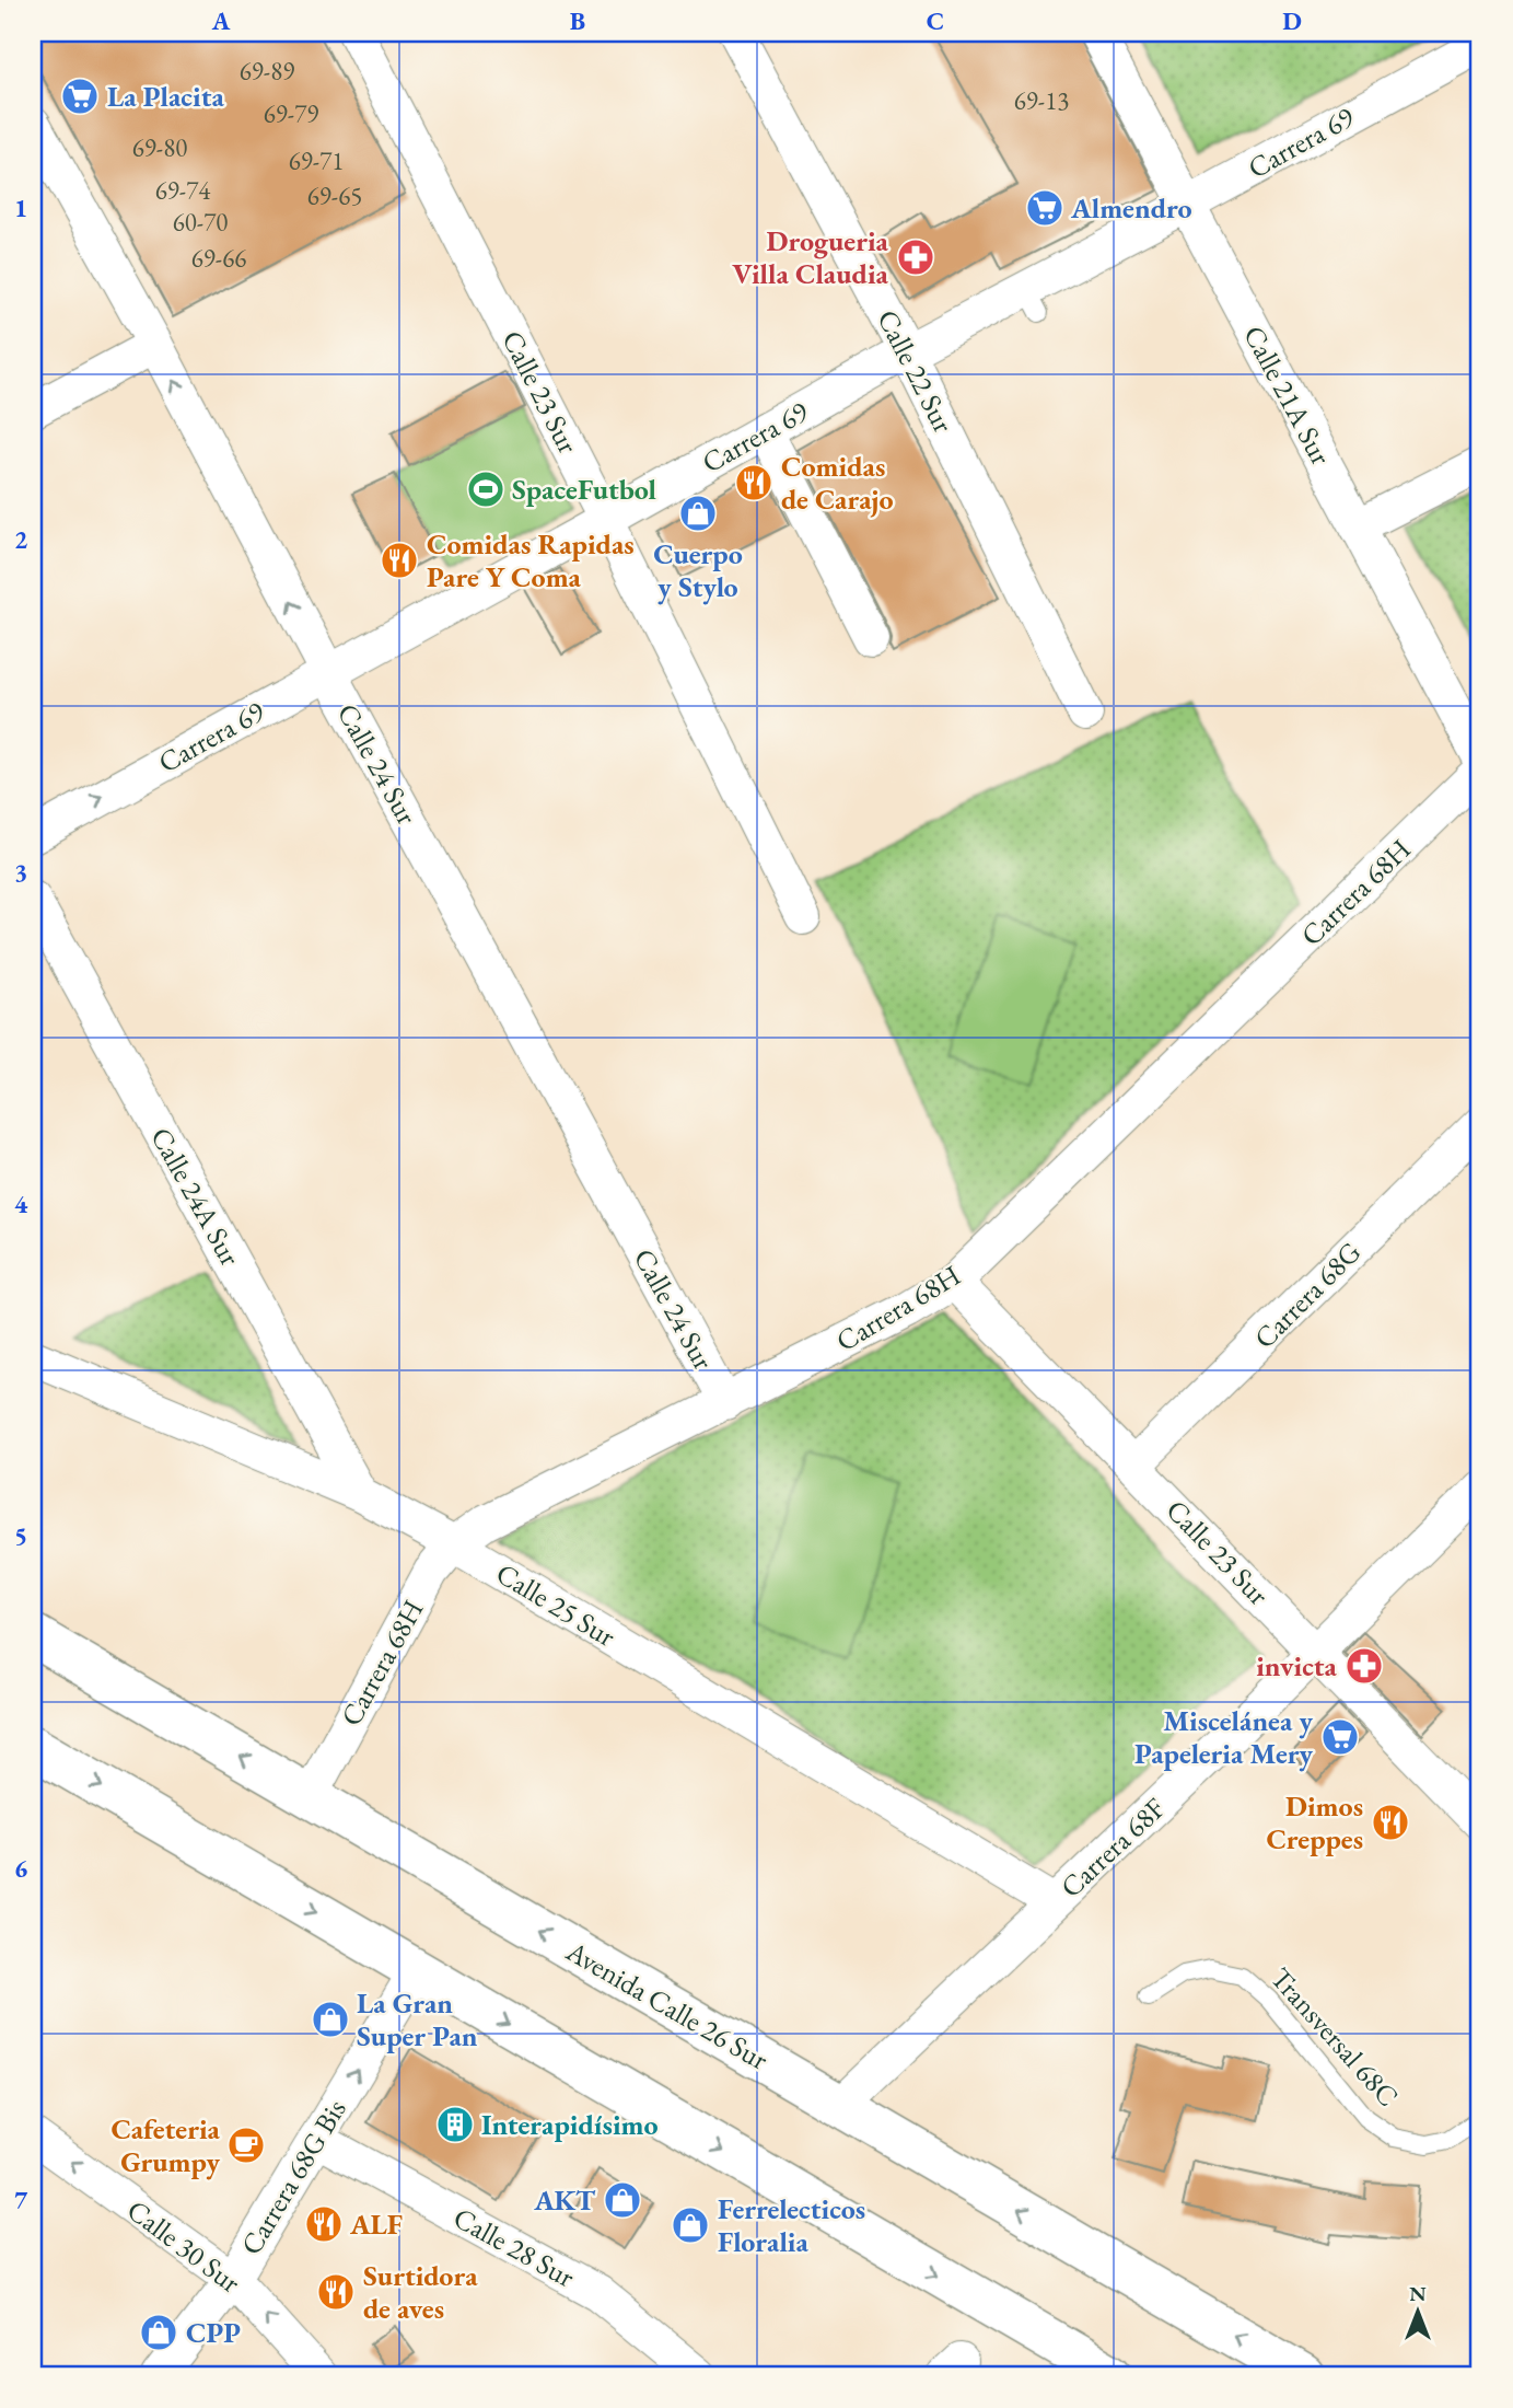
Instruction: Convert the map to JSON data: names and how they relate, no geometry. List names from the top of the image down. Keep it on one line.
{"streets":{"main road":["Avenida Calle 26 Sur"],"street":["Carrera 69","Calle 22 Sur","Calle 23 Sur","Calle 21A Sur","Calle 24 Sur","Carrera 68H","Calle 24A Sur","Carrera 68G","Calle 25 Sur","Carrera 68F","Carrera 68G Bis","Calle 30 Sur","Calle 28 Sur"],"lane":["Transversal 68C"]},"crossings":[["Carrera 69","Calle 22 Sur"],["Carrera 69","Calle 23 Sur"],["Carrera 69","Calle 21A Sur"],["Carrera 69","Calle 24 Sur"],["Calle 23 Sur","Carrera 68H"],["Calle 23 Sur","Carrera 68G"],["Calle 23 Sur","Carrera 68F"],["Calle 24 Sur","Carrera 68H"],["Carrera 68H","Calle 25 Sur"],["Carrera 68H","Avenida Calle 26 Sur"],["Calle 24A Sur","Calle 25 Sur"],["Calle 25 Sur","Carrera 68F"],["Carrera 68F","Avenida Calle 26 Sur"],["Carrera 68G Bis","Calle 30 Sur"],["Carrera 68G Bis","Calle 28 Sur"]],"one_way":["Carrera 68G Bis","Calle 30 Sur"],"places":{"supermarket":["La Placita","Almendro","Miscelánea y Papeleria Mery"],"pharmacy":["Drogueria Villa Claudia","invicta"],"restaurant":["Comidas de Carajo","Comidas Rapidas Pare Y Coma","Dimos Creppes","ALF","Surtidora de aves"],"sports":["SpaceFutbol"],"shop":["Cuerpo y Stylo","La Gran Super Pan","AKT","Ferrelecticos Floralia","CPP"],"building":["Interapidísimo"],"cafe":["Cafeteria Grumpy"]},"house_numbers":["69-89","69-13","69-79","69-80","69-71","69-74","69-65","60-70","69-66"],"north":"top","grid":{"columns":["A","B","C","D"],"rows":["1","2","3","4","5","6","7"]}}
